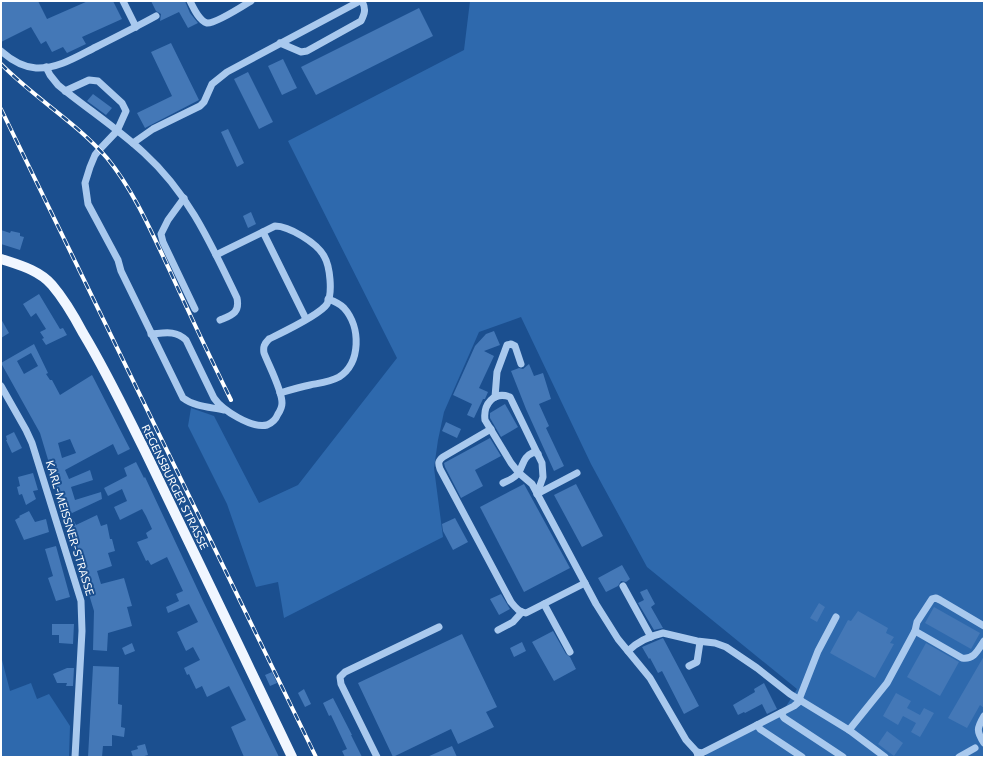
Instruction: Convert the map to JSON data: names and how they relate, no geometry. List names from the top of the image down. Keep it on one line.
{"streets":{"main road":["REGENSBURGER STRASSE"],"street":["KARL-MEISSNER-STRASSE"]}}
